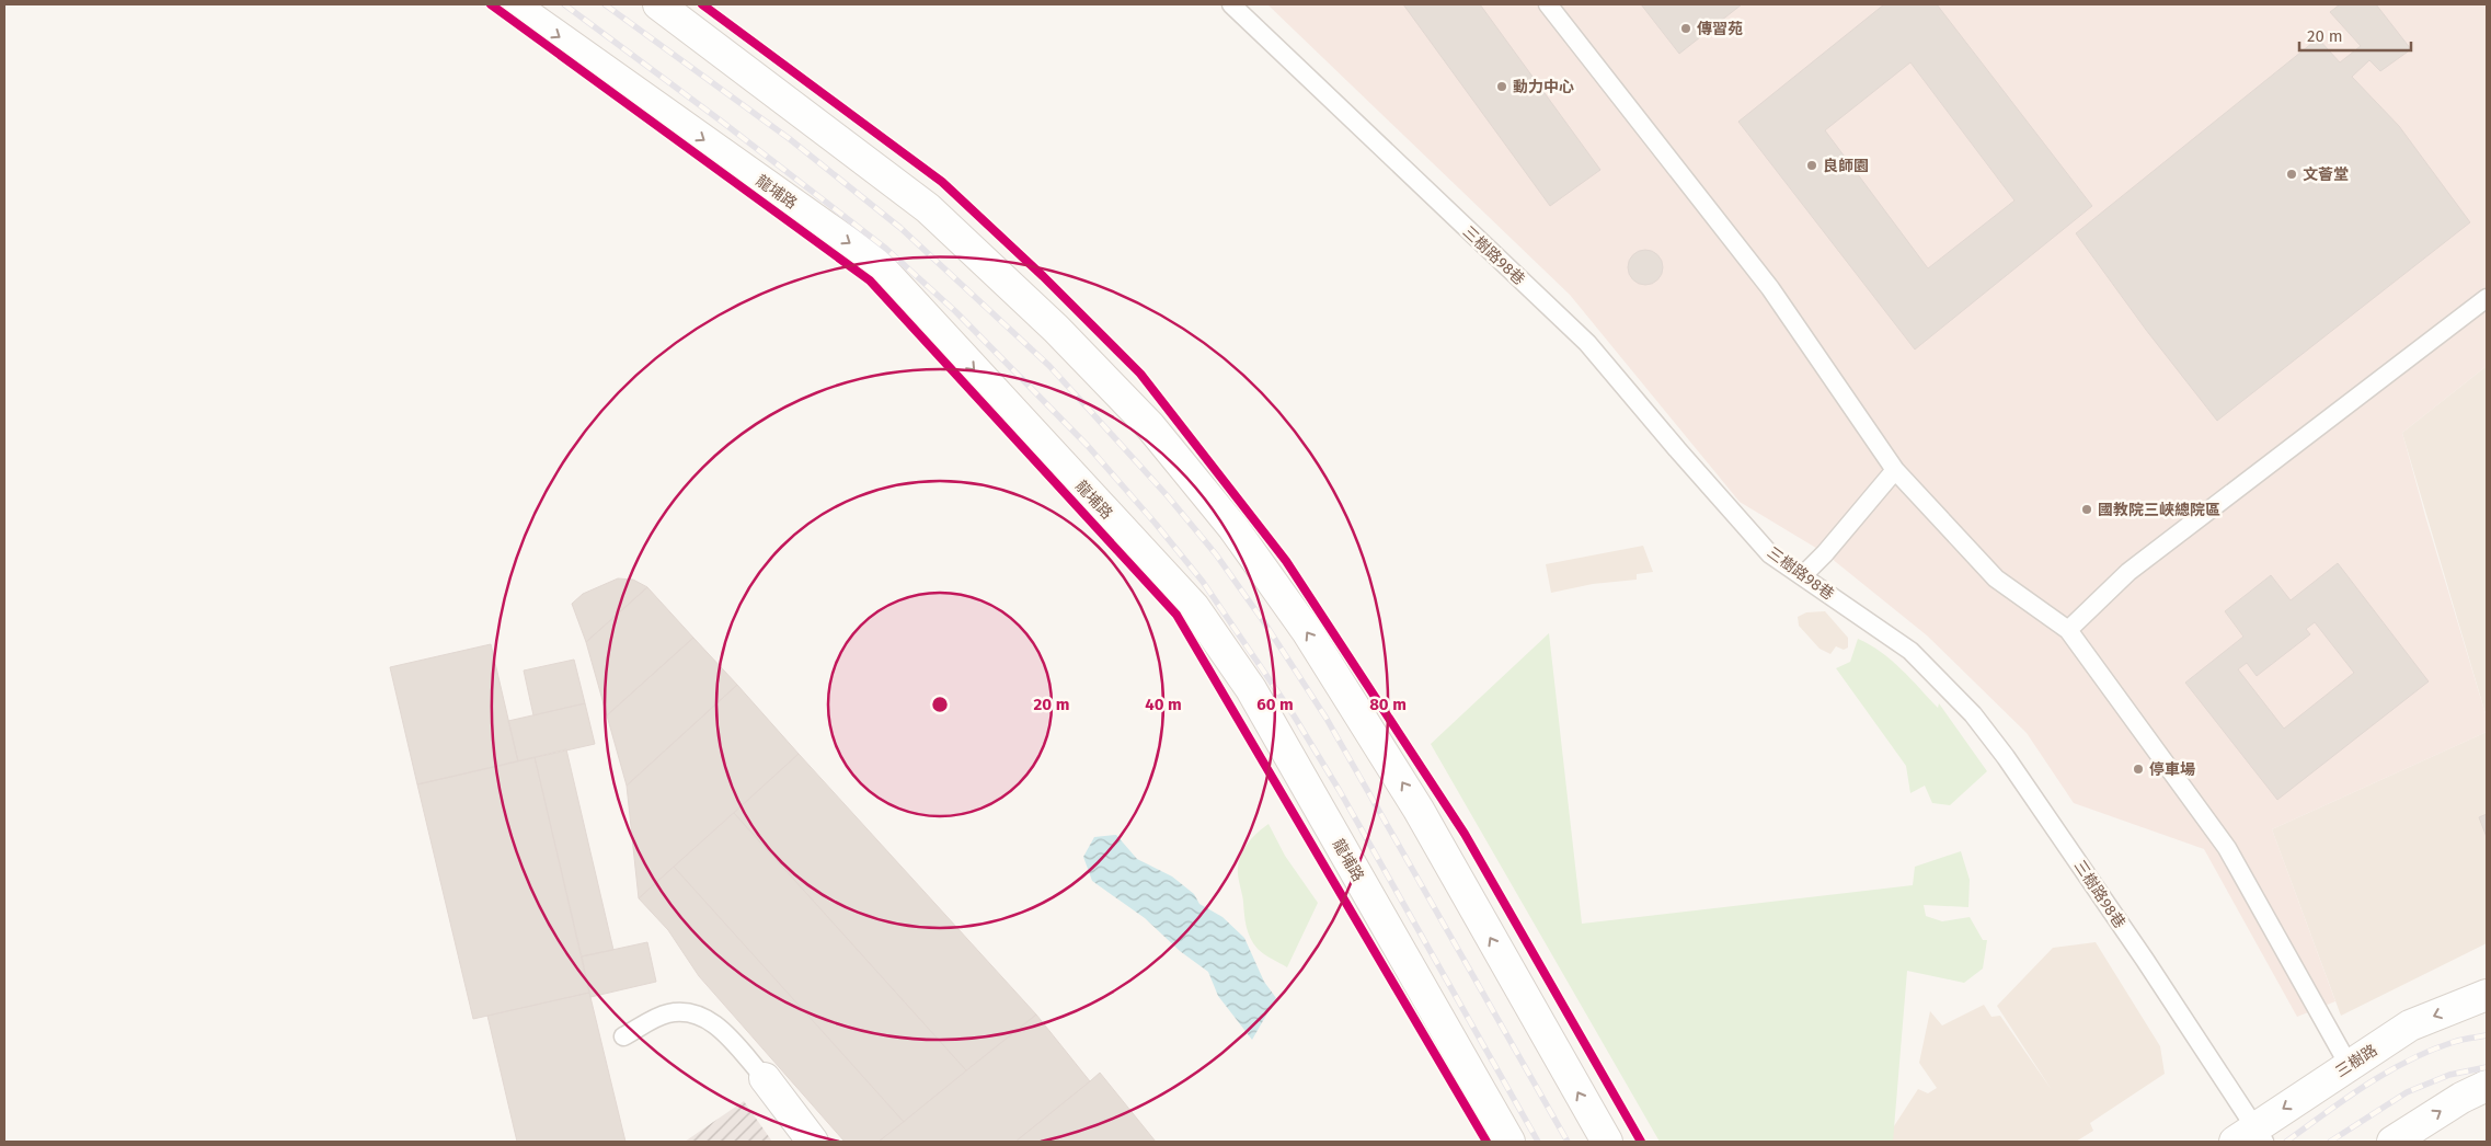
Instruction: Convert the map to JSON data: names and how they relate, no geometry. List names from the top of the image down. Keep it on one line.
{"streets":{"street":["龍埔路","三樹路"],"lane":["三樹路98巷"]},"crossings":[["三樹路98巷","三樹路"]],"places":["傳習苑","動力中心","良師園","文薈堂","國教院三峽總院區","停車場"],"scale_bar":"20 m","rings":["20 m","40 m","60 m","80 m"]}
